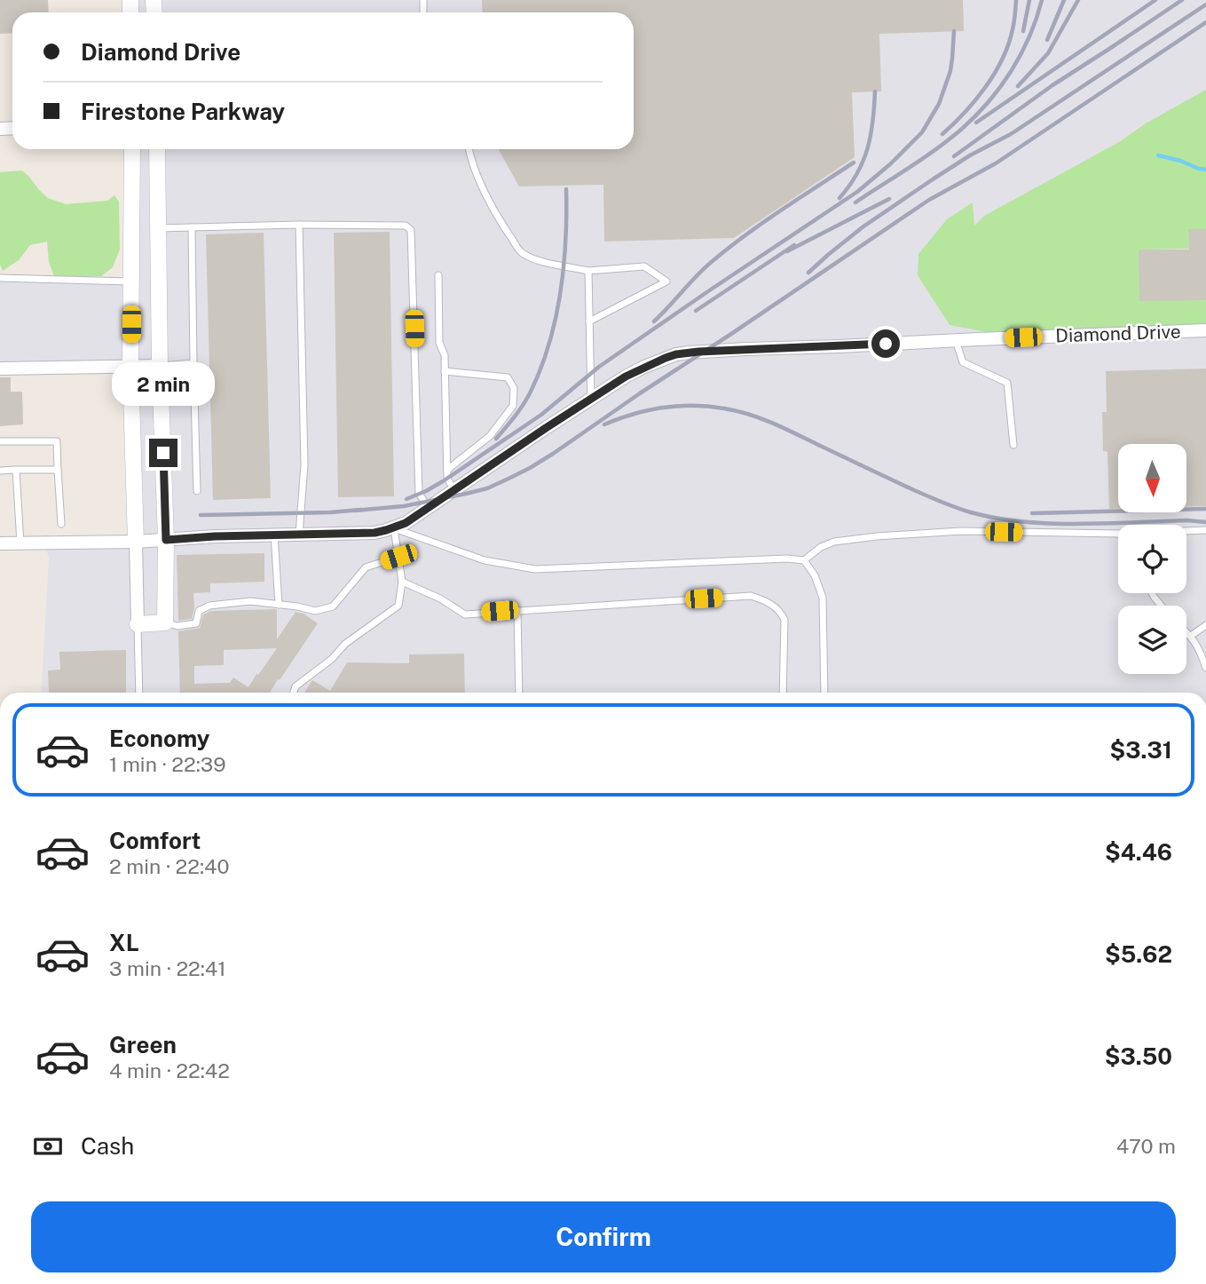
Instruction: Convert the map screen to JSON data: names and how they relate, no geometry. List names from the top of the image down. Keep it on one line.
{"streets":{"street":["Diamond Drive"]},"north":"bottom","page":{"banner":["Diamond Drive","Firestone Parkway"],"bubble":"2 min","list":[{"name":"Economy","note":"1 min · 22:39","value":"$3.31"},{"name":"Comfort","note":"2 min · 22:40","value":"$4.46"},{"name":"XL","note":"3 min · 22:41","value":"$5.62"},{"name":"Green","note":"4 min · 22:42","value":"$3.50"}],"pay":["Cash","470 m"],"buttons":"Confirm"}}
